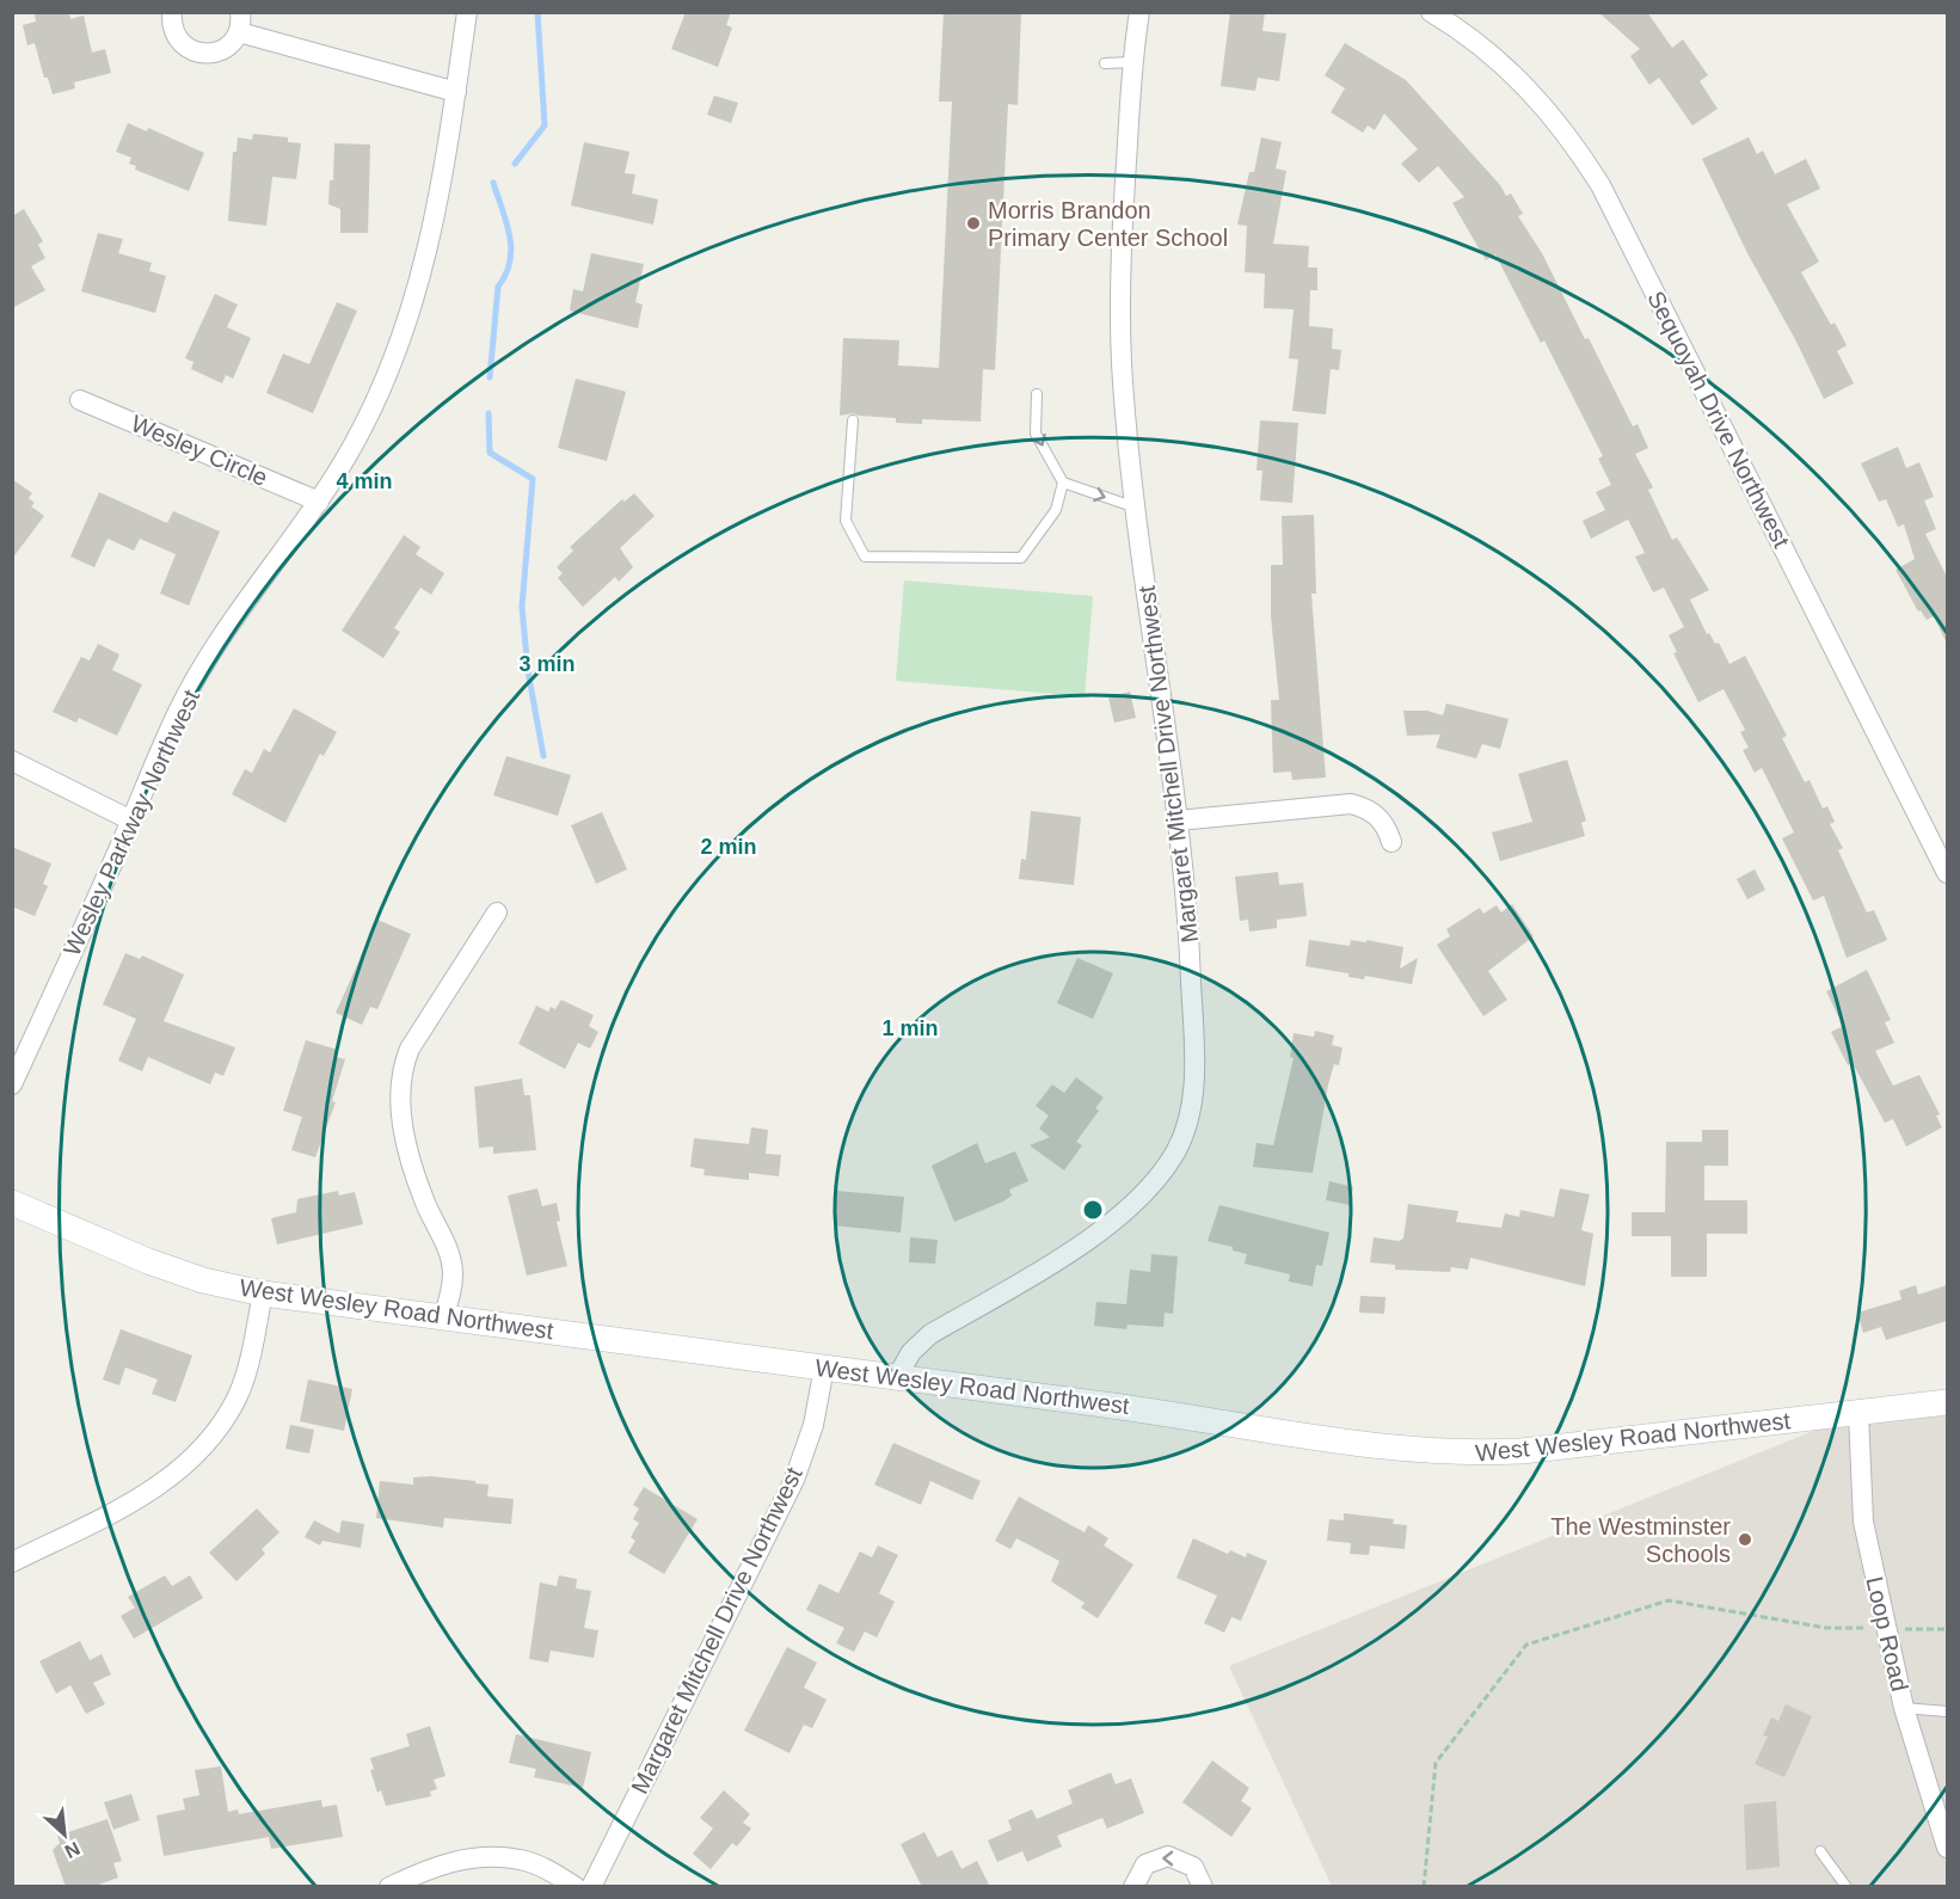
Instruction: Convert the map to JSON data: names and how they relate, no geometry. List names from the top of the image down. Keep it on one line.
{"streets":{"street":["Sequoyah Drive Northwest","Wesley Circle","Margaret Mitchell Drive Northwest","Wesley Parkway Northwest","West Wesley Road Northwest","Loop Road"]},"crossings":[["Wesley Circle","Wesley Parkway Northwest"],["Margaret Mitchell Drive Northwest","West Wesley Road Northwest"],["West Wesley Road Northwest","Loop Road"]],"places":["Morris Brandon Primary Center School","The Westminster Schools"],"north":"bottom right","rings":["4 min","3 min","2 min","1 min"]}
